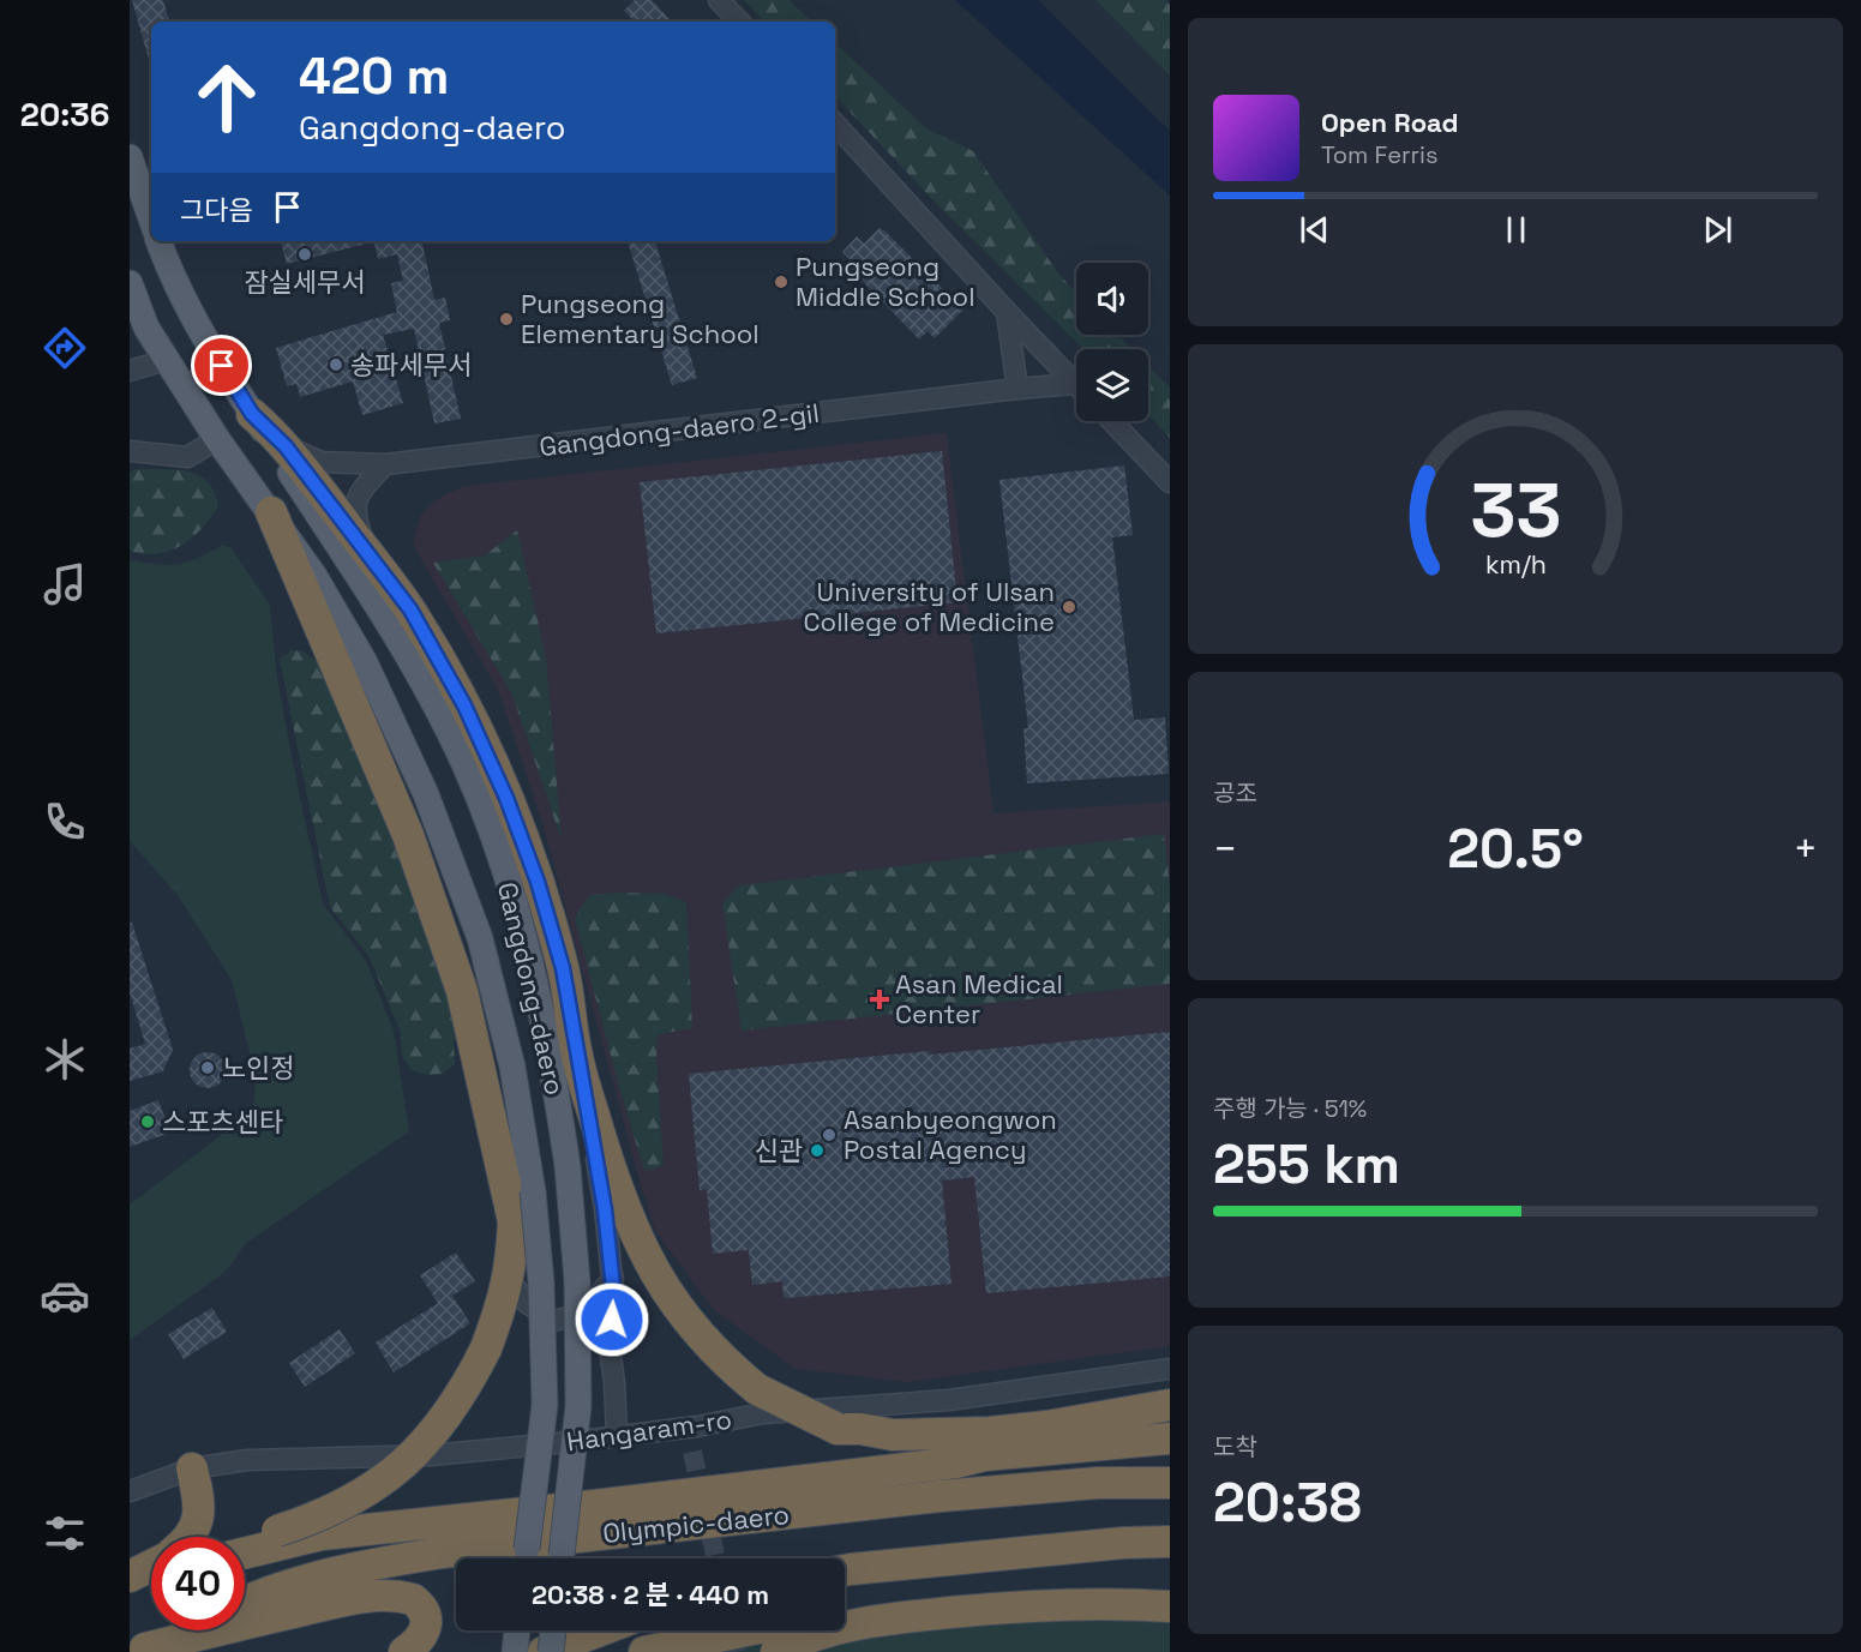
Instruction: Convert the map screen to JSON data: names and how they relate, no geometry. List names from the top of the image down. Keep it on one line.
{"streets":{"highway":["Olympic-daero"],"main road":["Gangdong-daero"],"street":["Gangdong-daero 2-gil","Hangaram-ro"]},"places":{"other":["잠실세무서","Pungseong Middle School","Pungseong Elementary School","송파세무서","University of Ulsan College of Medicine","노인정","스포츠센타","Asanbyeongwon Postal Agency","신관"],"health":["Asan Medical Center"]},"page":{"tabs":"20:36","turn":["420 m","Gangdong-daero"],"song":["Open Road","Tom Ferris"],"then":"그다음","tile":["공조",["주행 가능 · 51%","255 km"],["도착","20:38"]],"heat":["−","20.5°","+"],"limit":"40","trip":"20:38 · 2 분 · 440 m","gauge":["33","km/h"]}}
